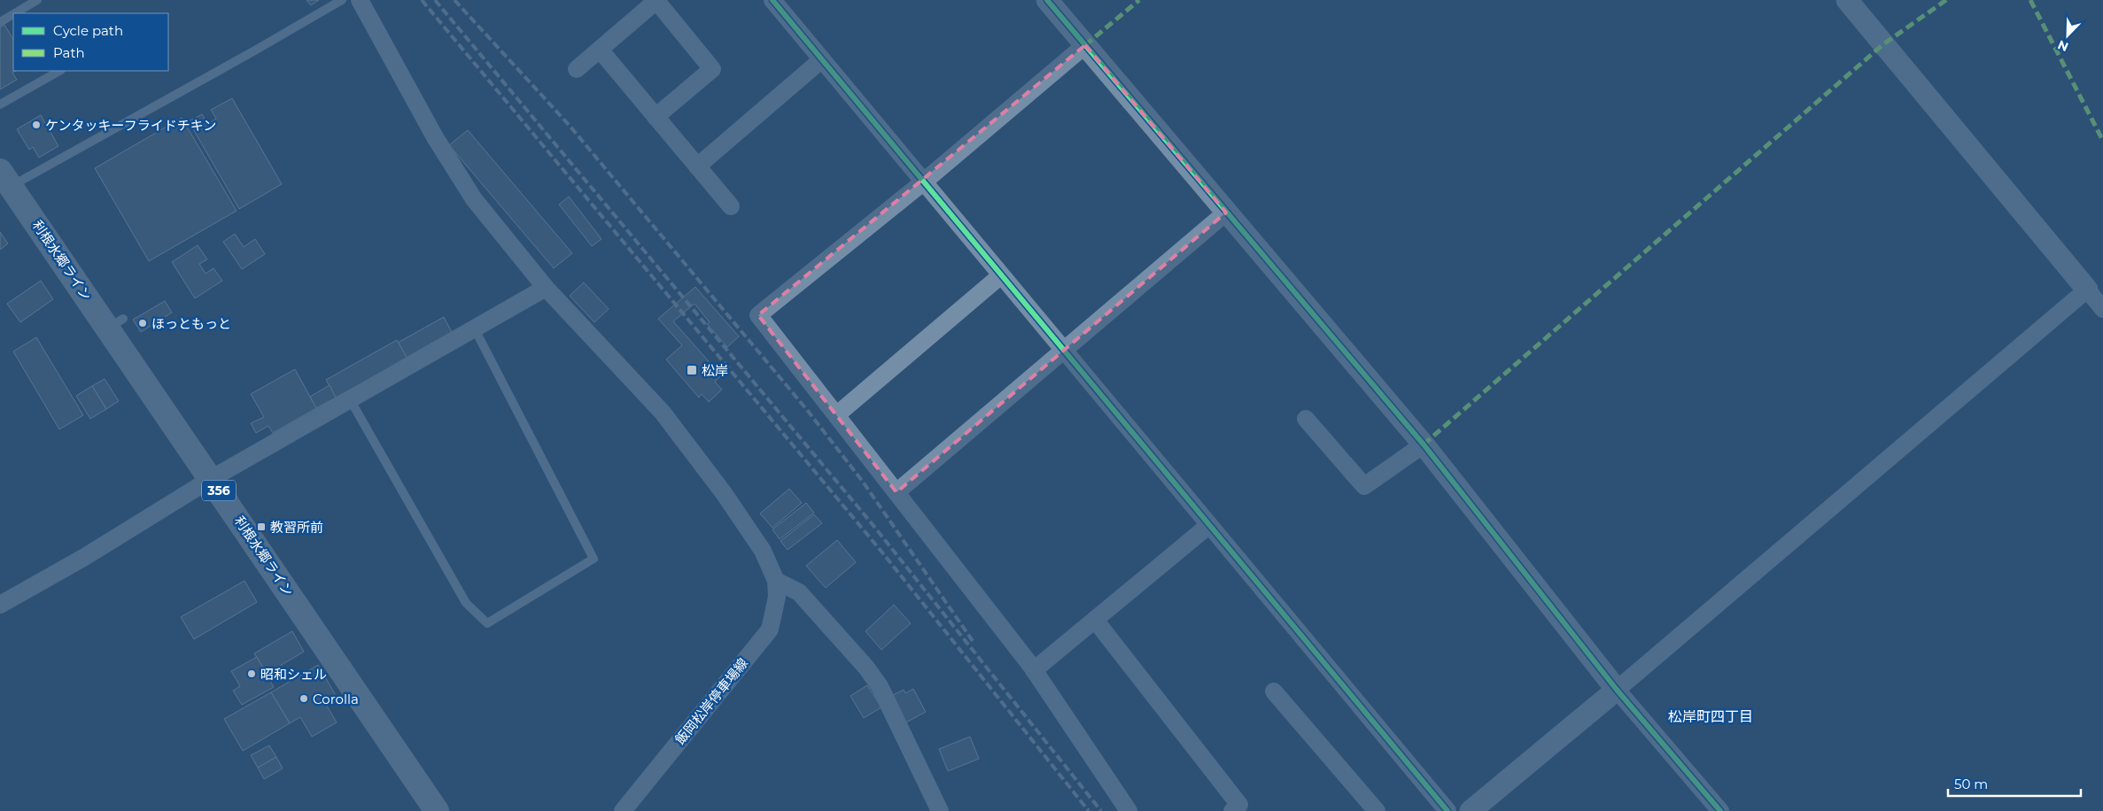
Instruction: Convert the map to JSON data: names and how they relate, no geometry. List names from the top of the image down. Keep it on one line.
{"streets":{"highway":["利根水郷ライン","356"],"street":["飯岡松岸停車場線"]},"districts":["松岸町四丁目"],"places":{"other":["ケンタッキーフライドチキン","ほっともっと","昭和シェル","Corolla"],"transit":["松岸","教習所前"]},"legend":["Cycle path","Path"],"scale_bar":"50 m","north":"bottom left"}
